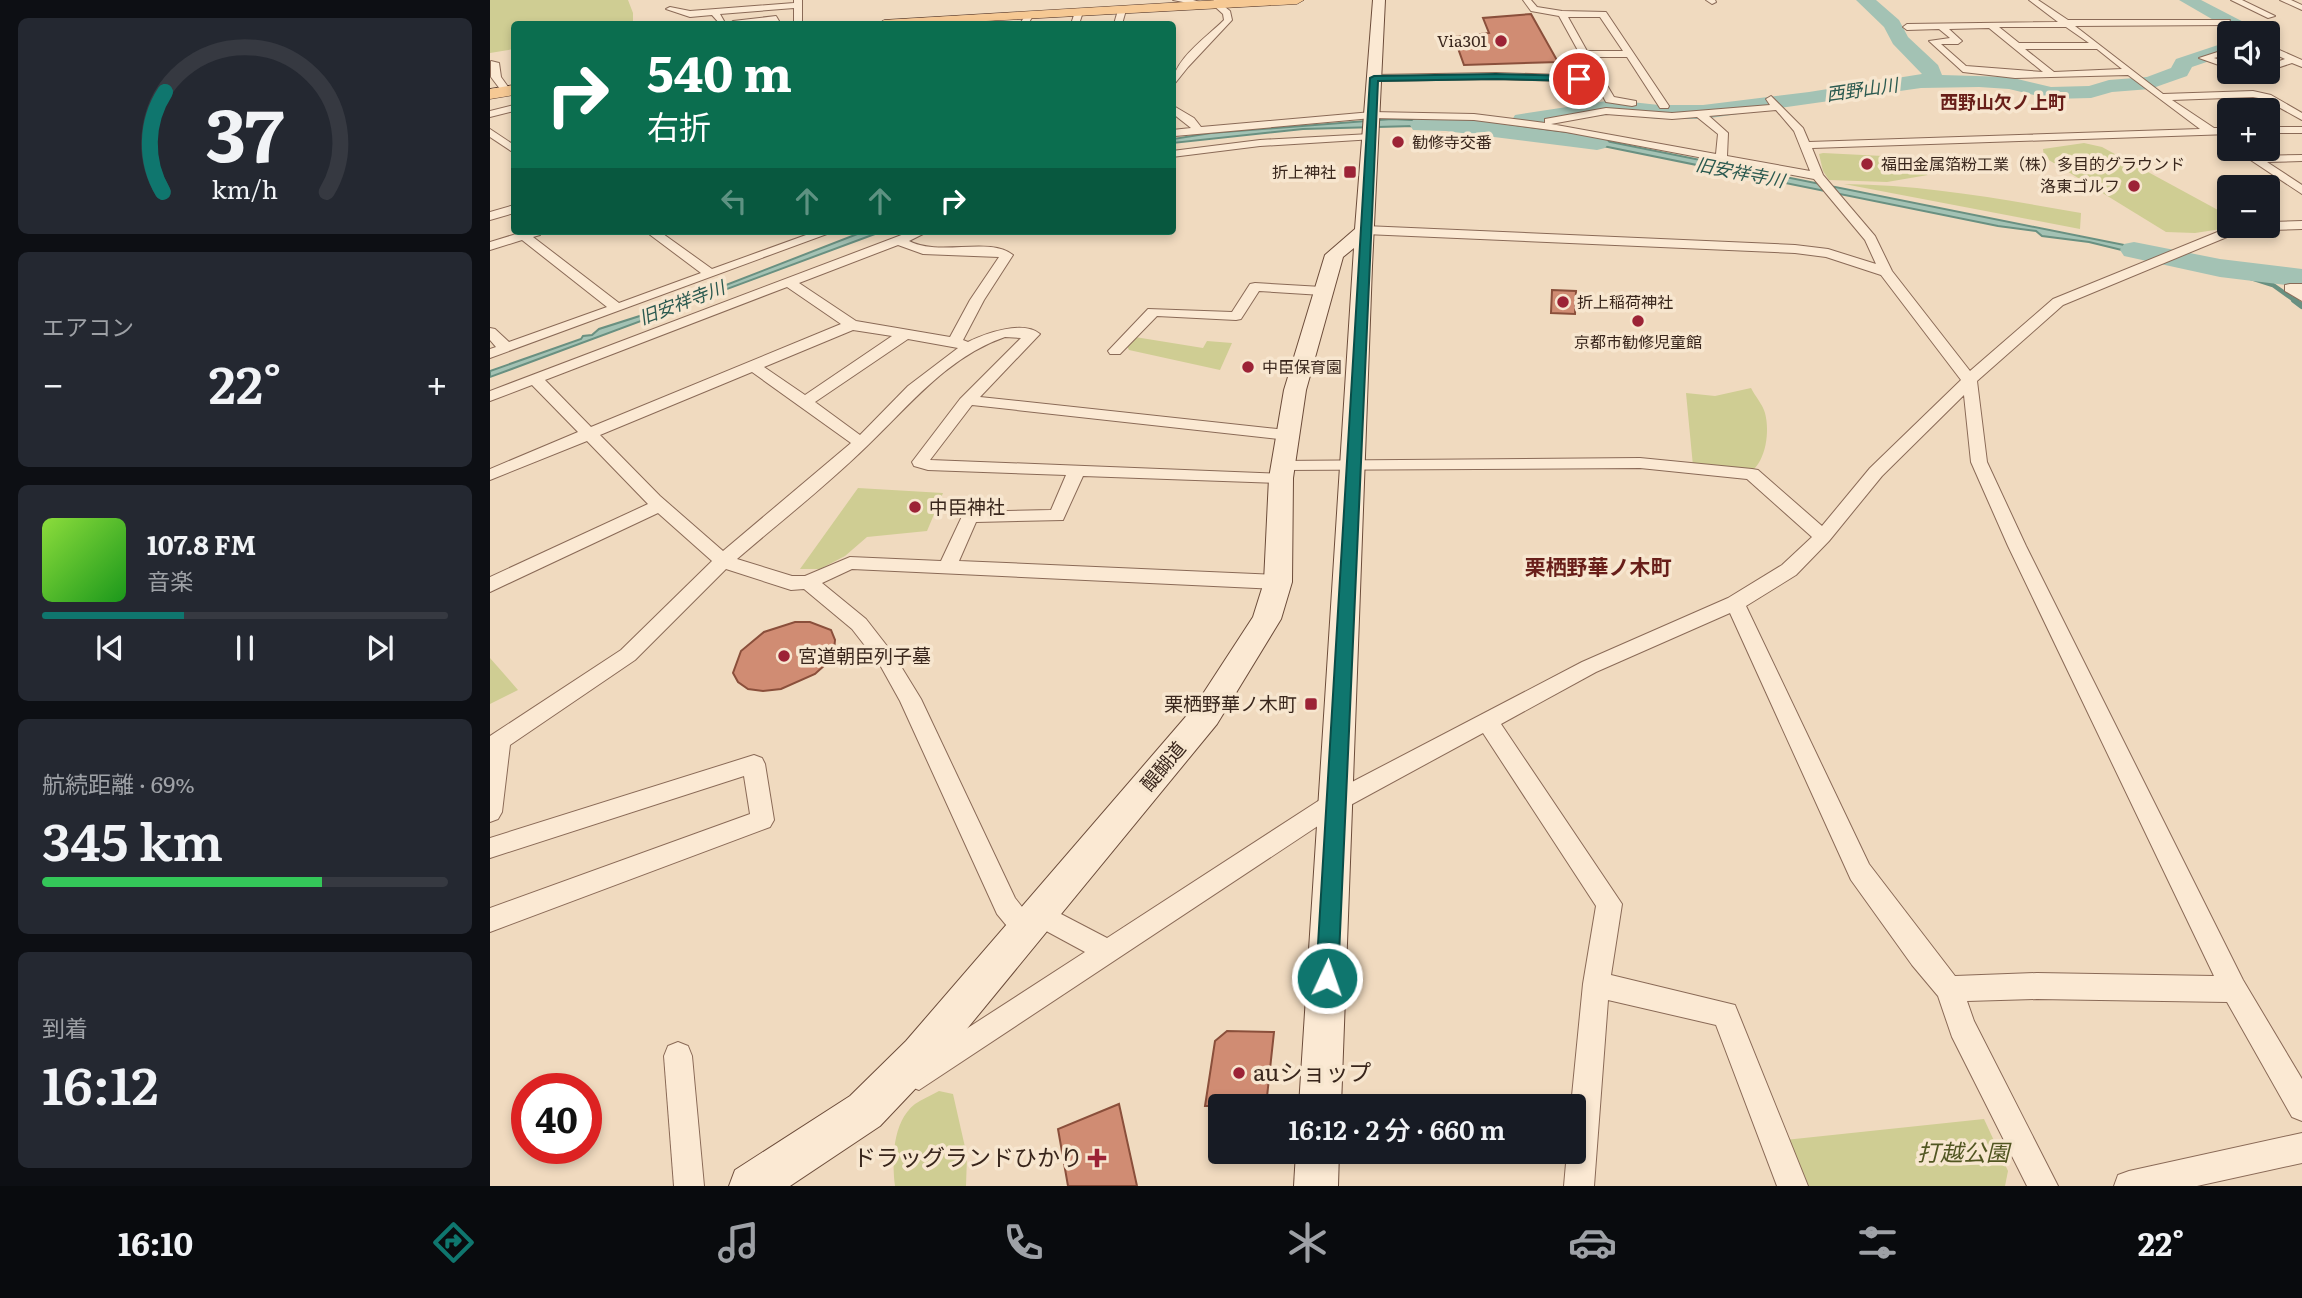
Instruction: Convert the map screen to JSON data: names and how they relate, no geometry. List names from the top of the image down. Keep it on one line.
{"streets":{"main road":["醍醐道"]},"districts":["西野山欠ノ上町","栗栖野華ノ木町"],"water":["西野山川","旧安祥寺川"],"parks":["打越公園"],"places":{"other":["Via301","勧修寺交番","福田金属箔粉工業（株）多目的グラウンド","洛東ゴルフ","折上稲荷神社","京都市勧修児童館","中臣保育園","中臣神社","宮道朝臣列子墓","auショップ"],"transit":["折上神社","栗栖野華ノ木町"],"health":["ドラッグランドひかり"]},"page":{"map_buttons":["+","−"],"turn":["540 m","右折"],"tile":["エアコン",["航続距離 · 69%","345 km"],["到着","16:12"]],"heat":["−","22°","+"],"song":["107.8 FM","音楽"],"limit":"40","trip":"16:12 · 2 分 · 660 m","tabs":["16:10","22°"],"gauge":["37","km/h"]}}
